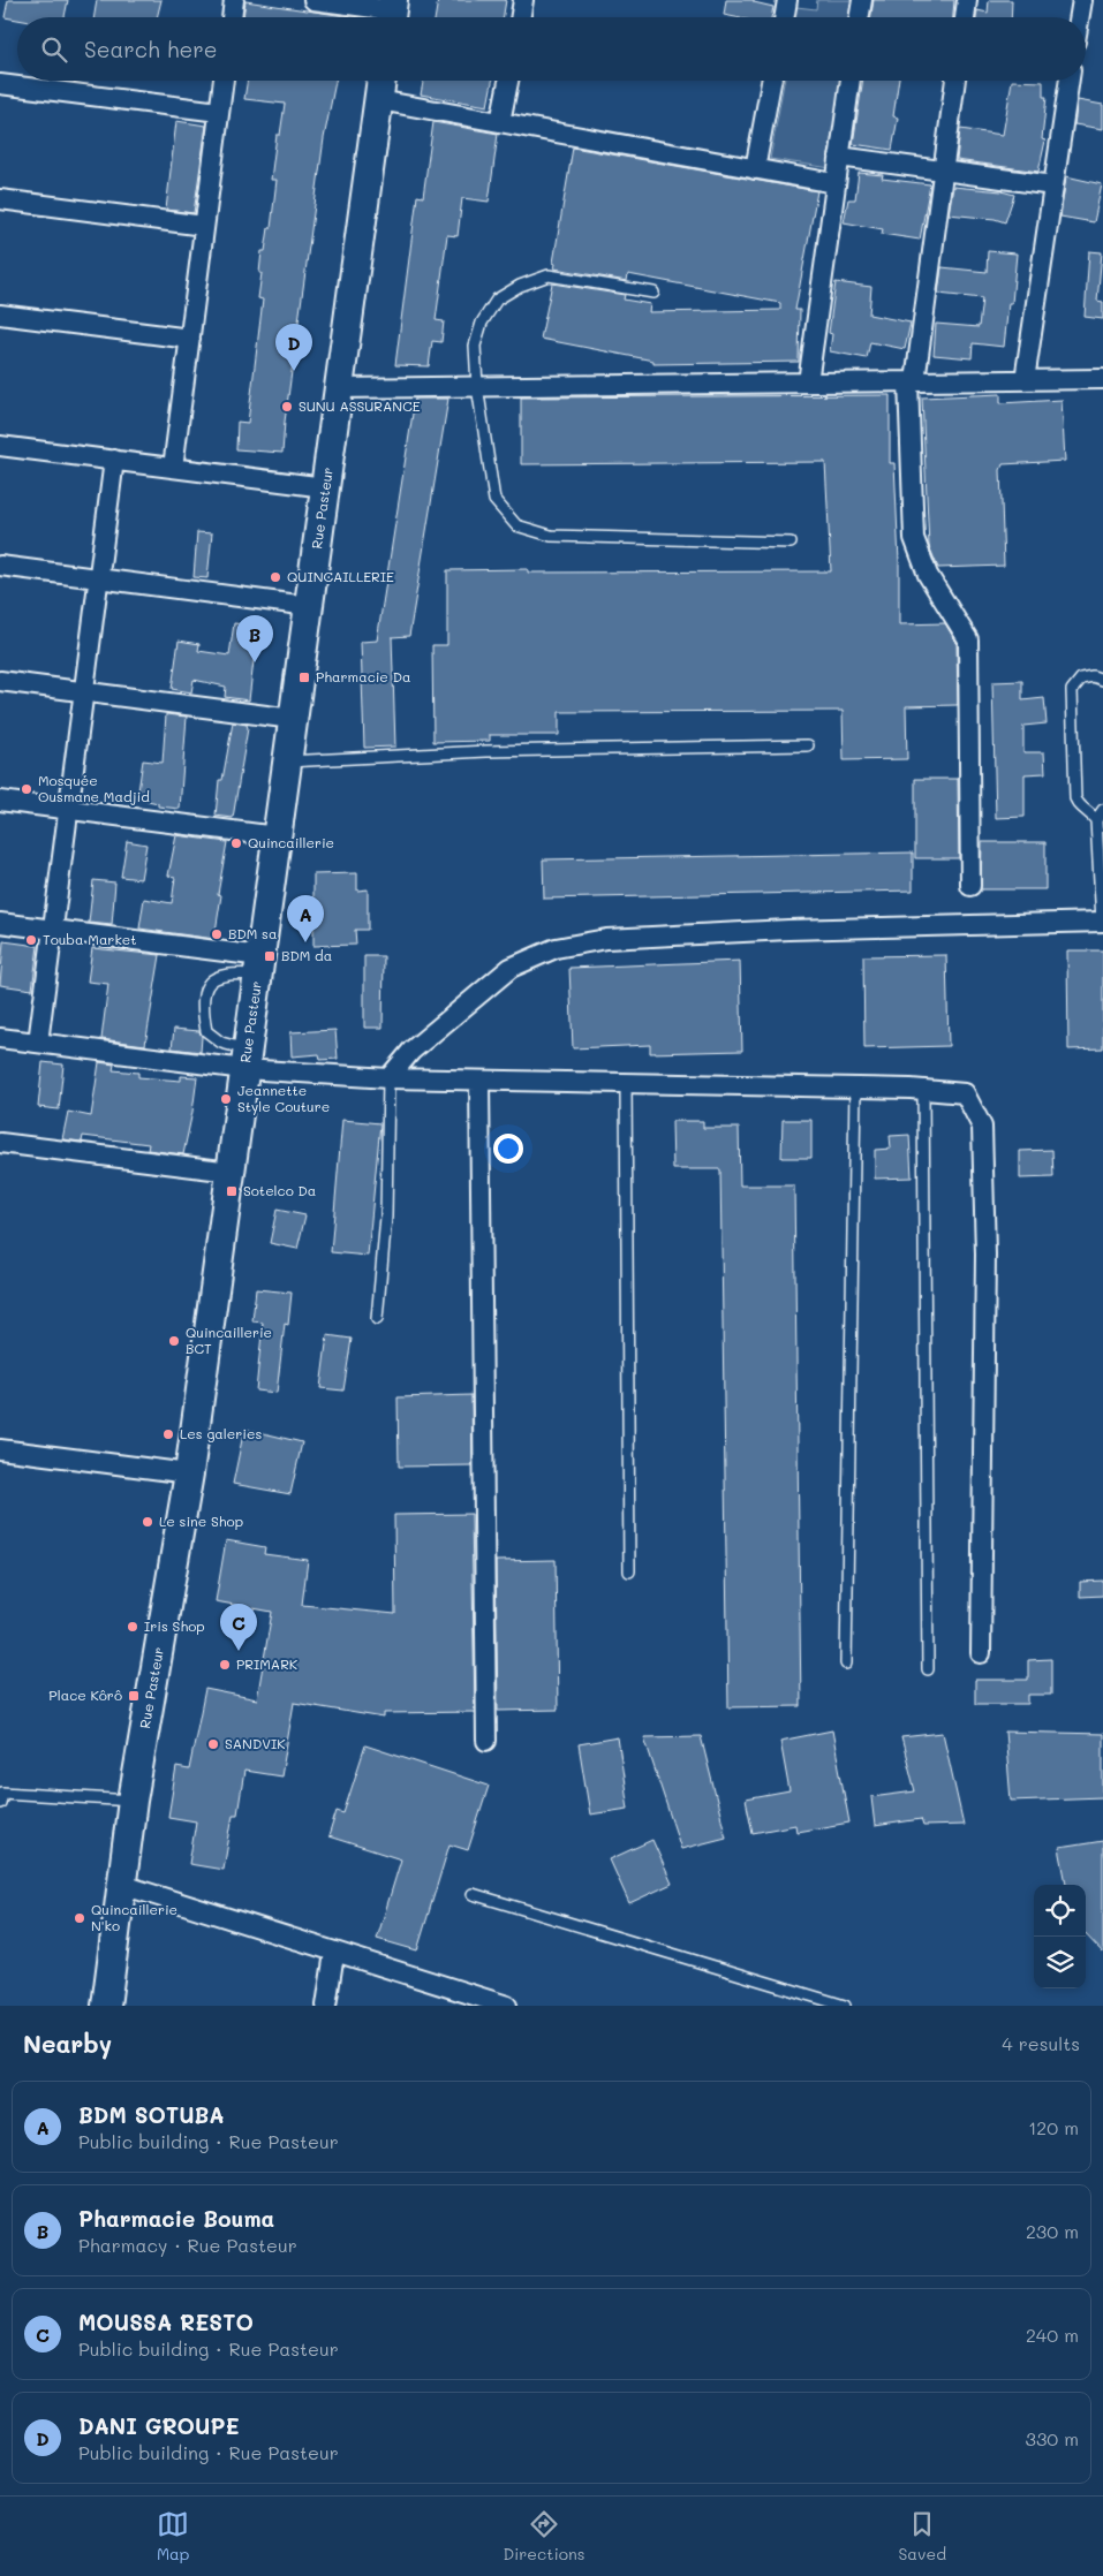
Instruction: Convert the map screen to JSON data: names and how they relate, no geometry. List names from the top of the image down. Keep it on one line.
{"streets":{"main road":["Rue Pasteur"]},"places":{"other":["SUNU ASSURANCE","QUINCAILLERIE","Mosquée Ousmane Madjid","Quincaillerie","BDM sa","Touba Market","Jeannette Style Couture","Quincaillerie BCT","Les galeries","Le sine Shop","Iris Shop","PRIMARK","SANDVIK","Quincaillerie N'ko"],"transit":["Pharmacie Da","BDM da","Sotelco Da","Place Kôrô"]},"page":{"search":"Search here","pins":["D","B","A","C"],"heading":["Nearby","4 results"],"list":[{"mark":"A","name":"BDM SOTUBA","note":"Public building · Rue Pasteur","value":"120 m"},{"mark":"B","name":"Pharmacie Bouma","note":"Pharmacy · Rue Pasteur","value":"230 m"},{"mark":"C","name":"MOUSSA RESTO","note":"Public building · Rue Pasteur","value":"240 m"},{"mark":"D","name":"DANI GROUPE","note":"Public building · Rue Pasteur","value":"330 m"}],"nav":["Map","Directions","Saved"]}}
